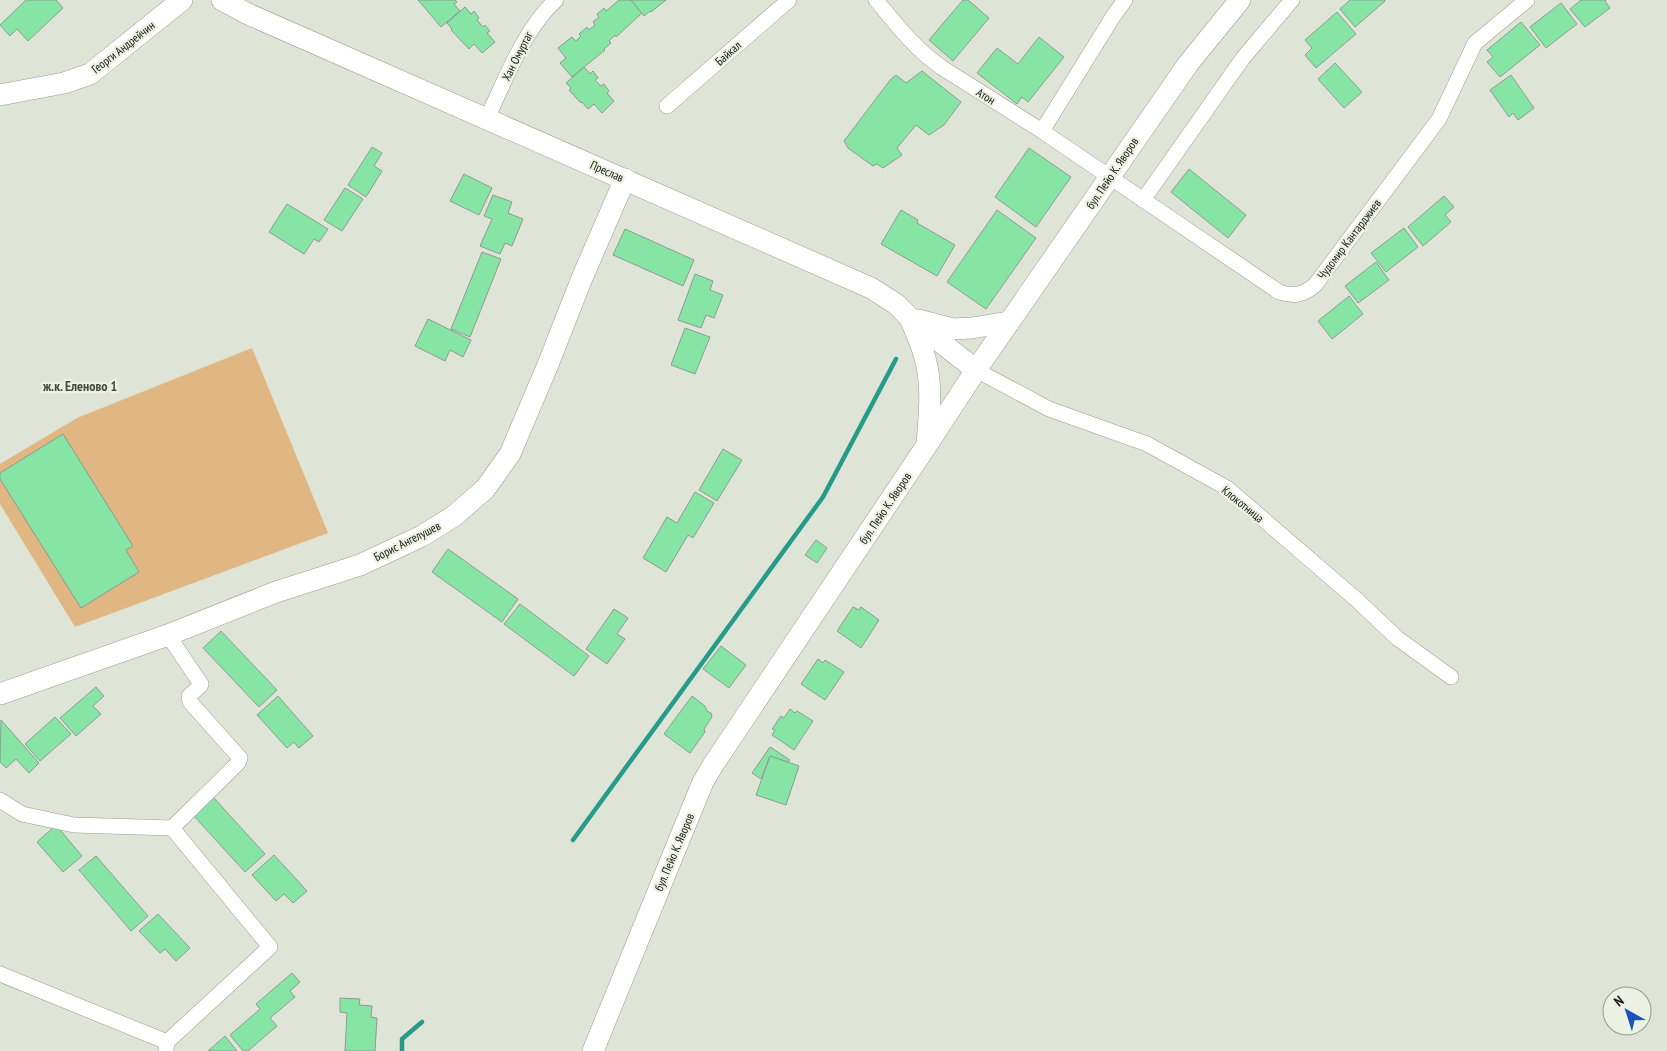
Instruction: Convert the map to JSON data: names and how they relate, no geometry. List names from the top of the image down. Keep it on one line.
{"streets":{"street":["Георги Андрейчин","Байкал","Хан Омуртаг","Атон","Преслав","бул. Пейо К. Яворов","Чудомир Кантарджиев","Клокотница","Борис Ангелушев"]},"crossings":[["Хан Омуртаг","Преслав"],["Атон","бул. Пейо К. Яворов"],["Атон","Чудомир Кантарджиев"],["Преслав","бул. Пейо К. Яворов"],["Преслав","Клокотница"],["Преслав","Борис Ангелушев"],["бул. Пейо К. Яворов","Чудомир Кантарджиев"],["бул. Пейо К. Яворов","Клокотница"]],"districts":["ж.к. Еленово 1"],"north":"top left"}
